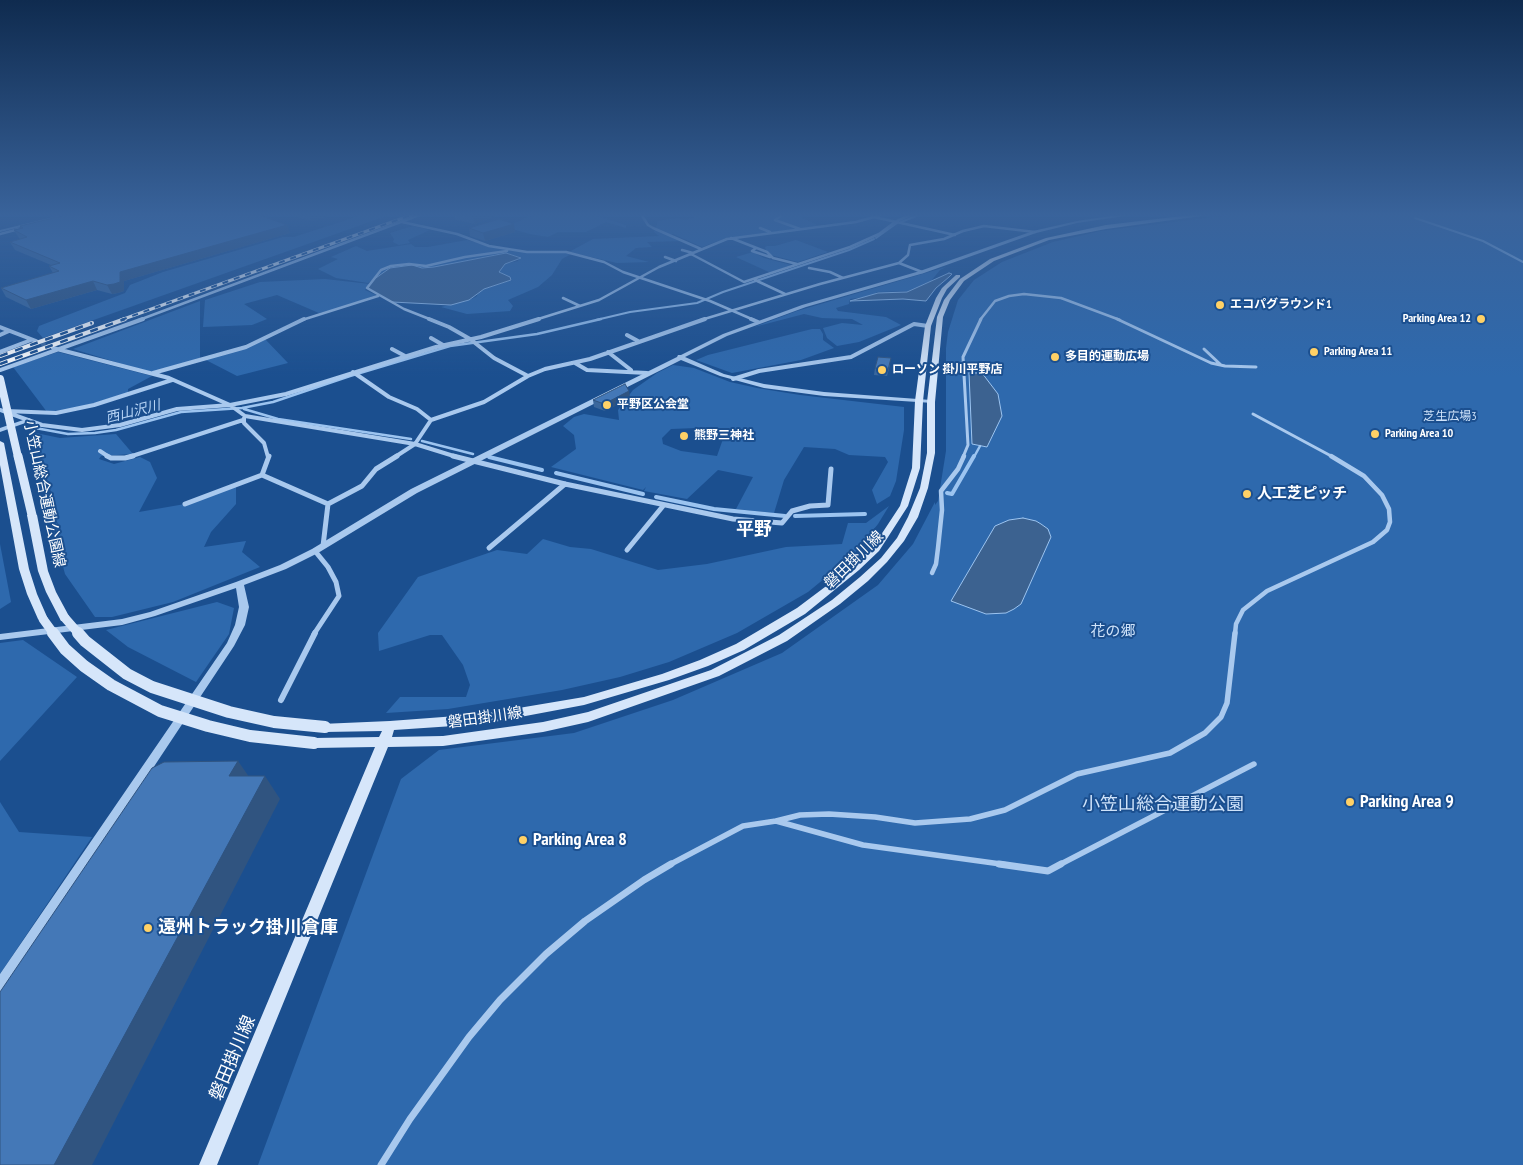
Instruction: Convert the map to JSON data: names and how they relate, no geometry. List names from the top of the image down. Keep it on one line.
{"streets":{"main road":["小笠山総合運動公園線","磐田掛川線"]},"crossings":[["小笠山総合運動公園線","磐田掛川線"]],"districts":["平野"],"water":["西山沢川"],"parks":["芝生広場3","花の郷","小笠山総合運動公園"],"places":["エコパグラウンド1","Parking Area 12","Parking Area 11","多目的運動広場","ローソン 掛川平野店","平野区公会堂","Parking Area 10","熊野三神社","人工芝ピッチ","Parking Area 9","Parking Area 8","遠州トラック掛川倉庫"]}
